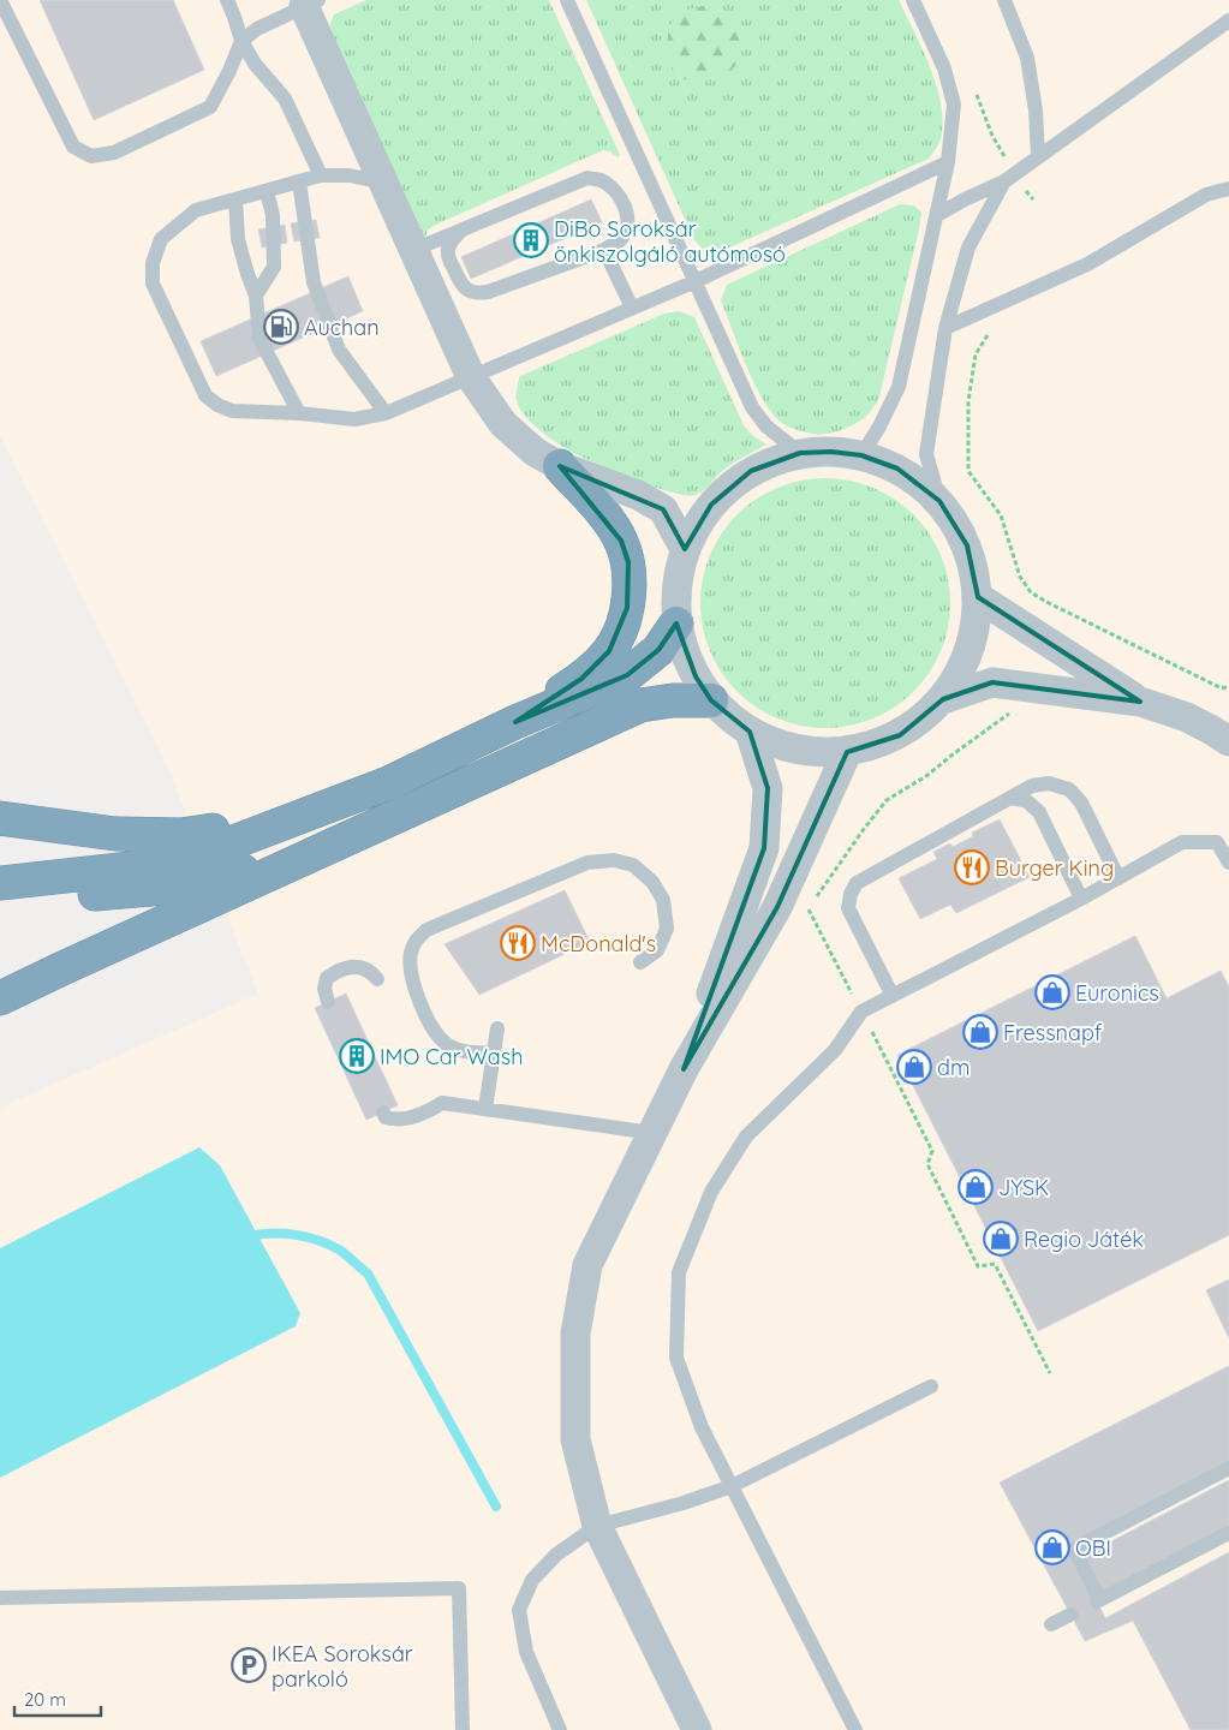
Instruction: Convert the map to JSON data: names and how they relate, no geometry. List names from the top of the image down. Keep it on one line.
{"places":{"building":["DiBo Soroksár önkiszolgáló autómosó","IMO Car Wash"],"fuel station":["Auchan"],"restaurant":["Burger King","McDonald's"],"shop":["Euronics","Fressnapf","dm","JYSK","Regio Játék","OBI"],"parking":["IKEA Soroksár parkoló"]},"scale_bar":"20 m"}
